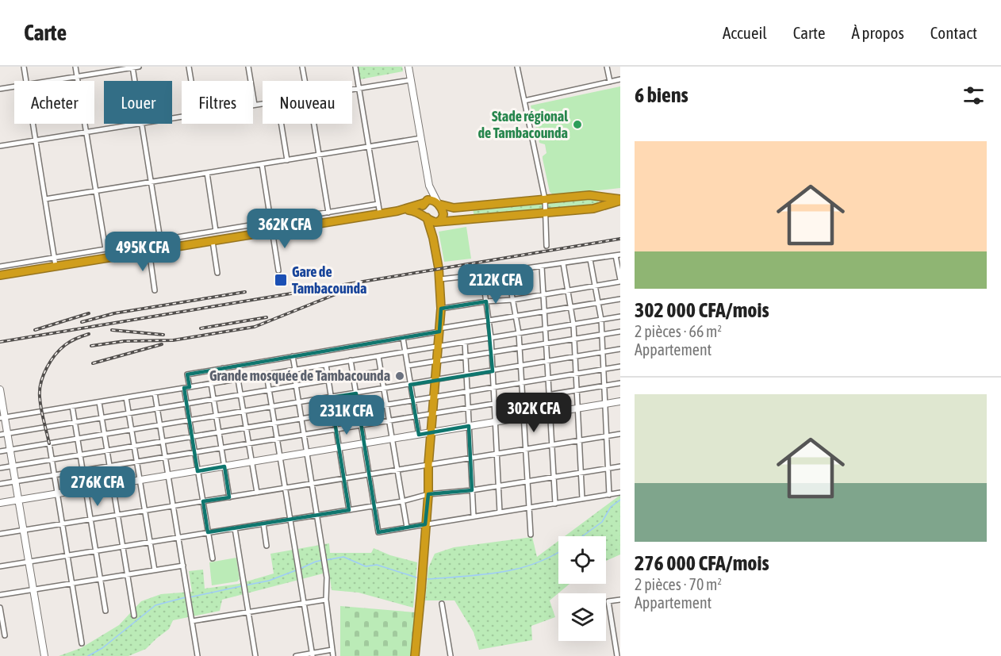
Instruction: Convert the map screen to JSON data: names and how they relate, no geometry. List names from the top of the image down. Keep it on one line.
{"places":{"other":["Stade régional de Tambacounda","Grande mosquée de Tambacounda"],"transit":["Gare de Tambacounda"]},"page":{"header":"Carte","nav":["Accueil","Carte","À propos","Contact"],"heading":"6 biens","chip":["Acheter","Louer","Filtres","Nouveau"],"list":[{"name":"302 000 CFA/mois","note":"2 pièces · 66 m² · Appartement"},{"name":"276 000 CFA/mois","note":"2 pièces · 70 m² · Appartement"}],"price":["362K CFA","495K CFA","212K CFA","302K CFA","231K CFA","276K CFA"]}}
